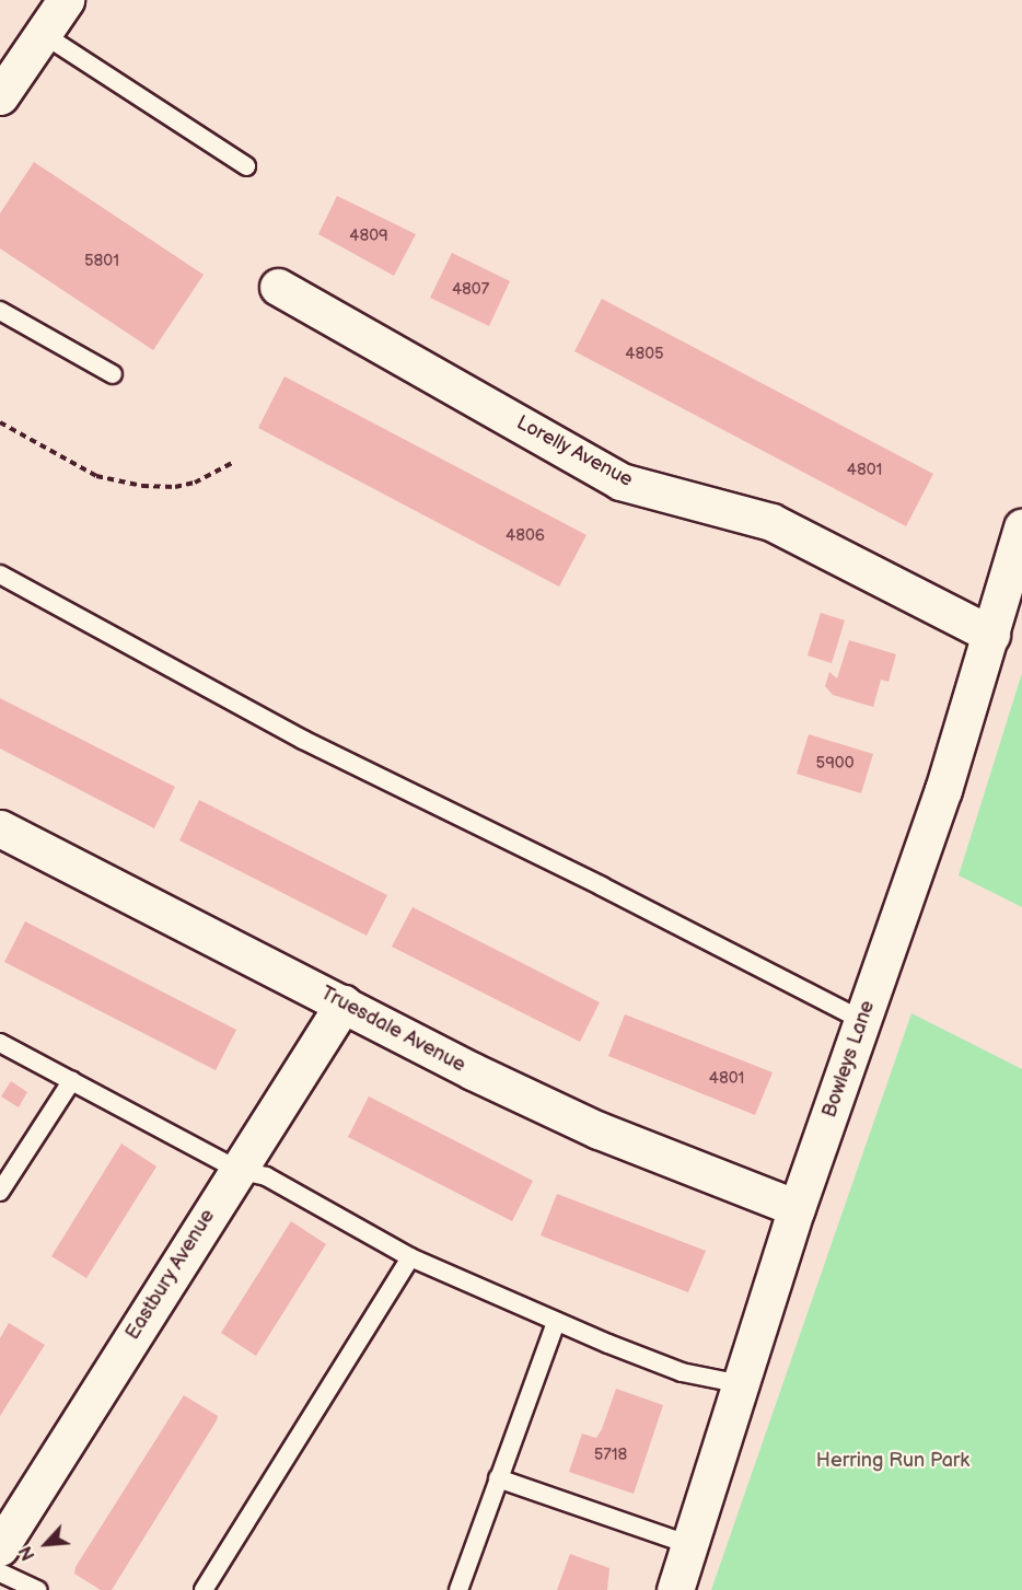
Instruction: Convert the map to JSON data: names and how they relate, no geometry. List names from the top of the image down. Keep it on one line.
{"streets":{"street":["Lorelly Avenue","Truesdale Avenue","Bowleys Lane","Eastbury Avenue"]},"crossings":[["Lorelly Avenue","Bowleys Lane"],["Truesdale Avenue","Bowleys Lane"],["Truesdale Avenue","Eastbury Avenue"]],"parks":["Herring Run Park"],"house_numbers":["4809","5801","4807","4805","4801","4806","5900","4801","5718"],"north":"bottom left"}
